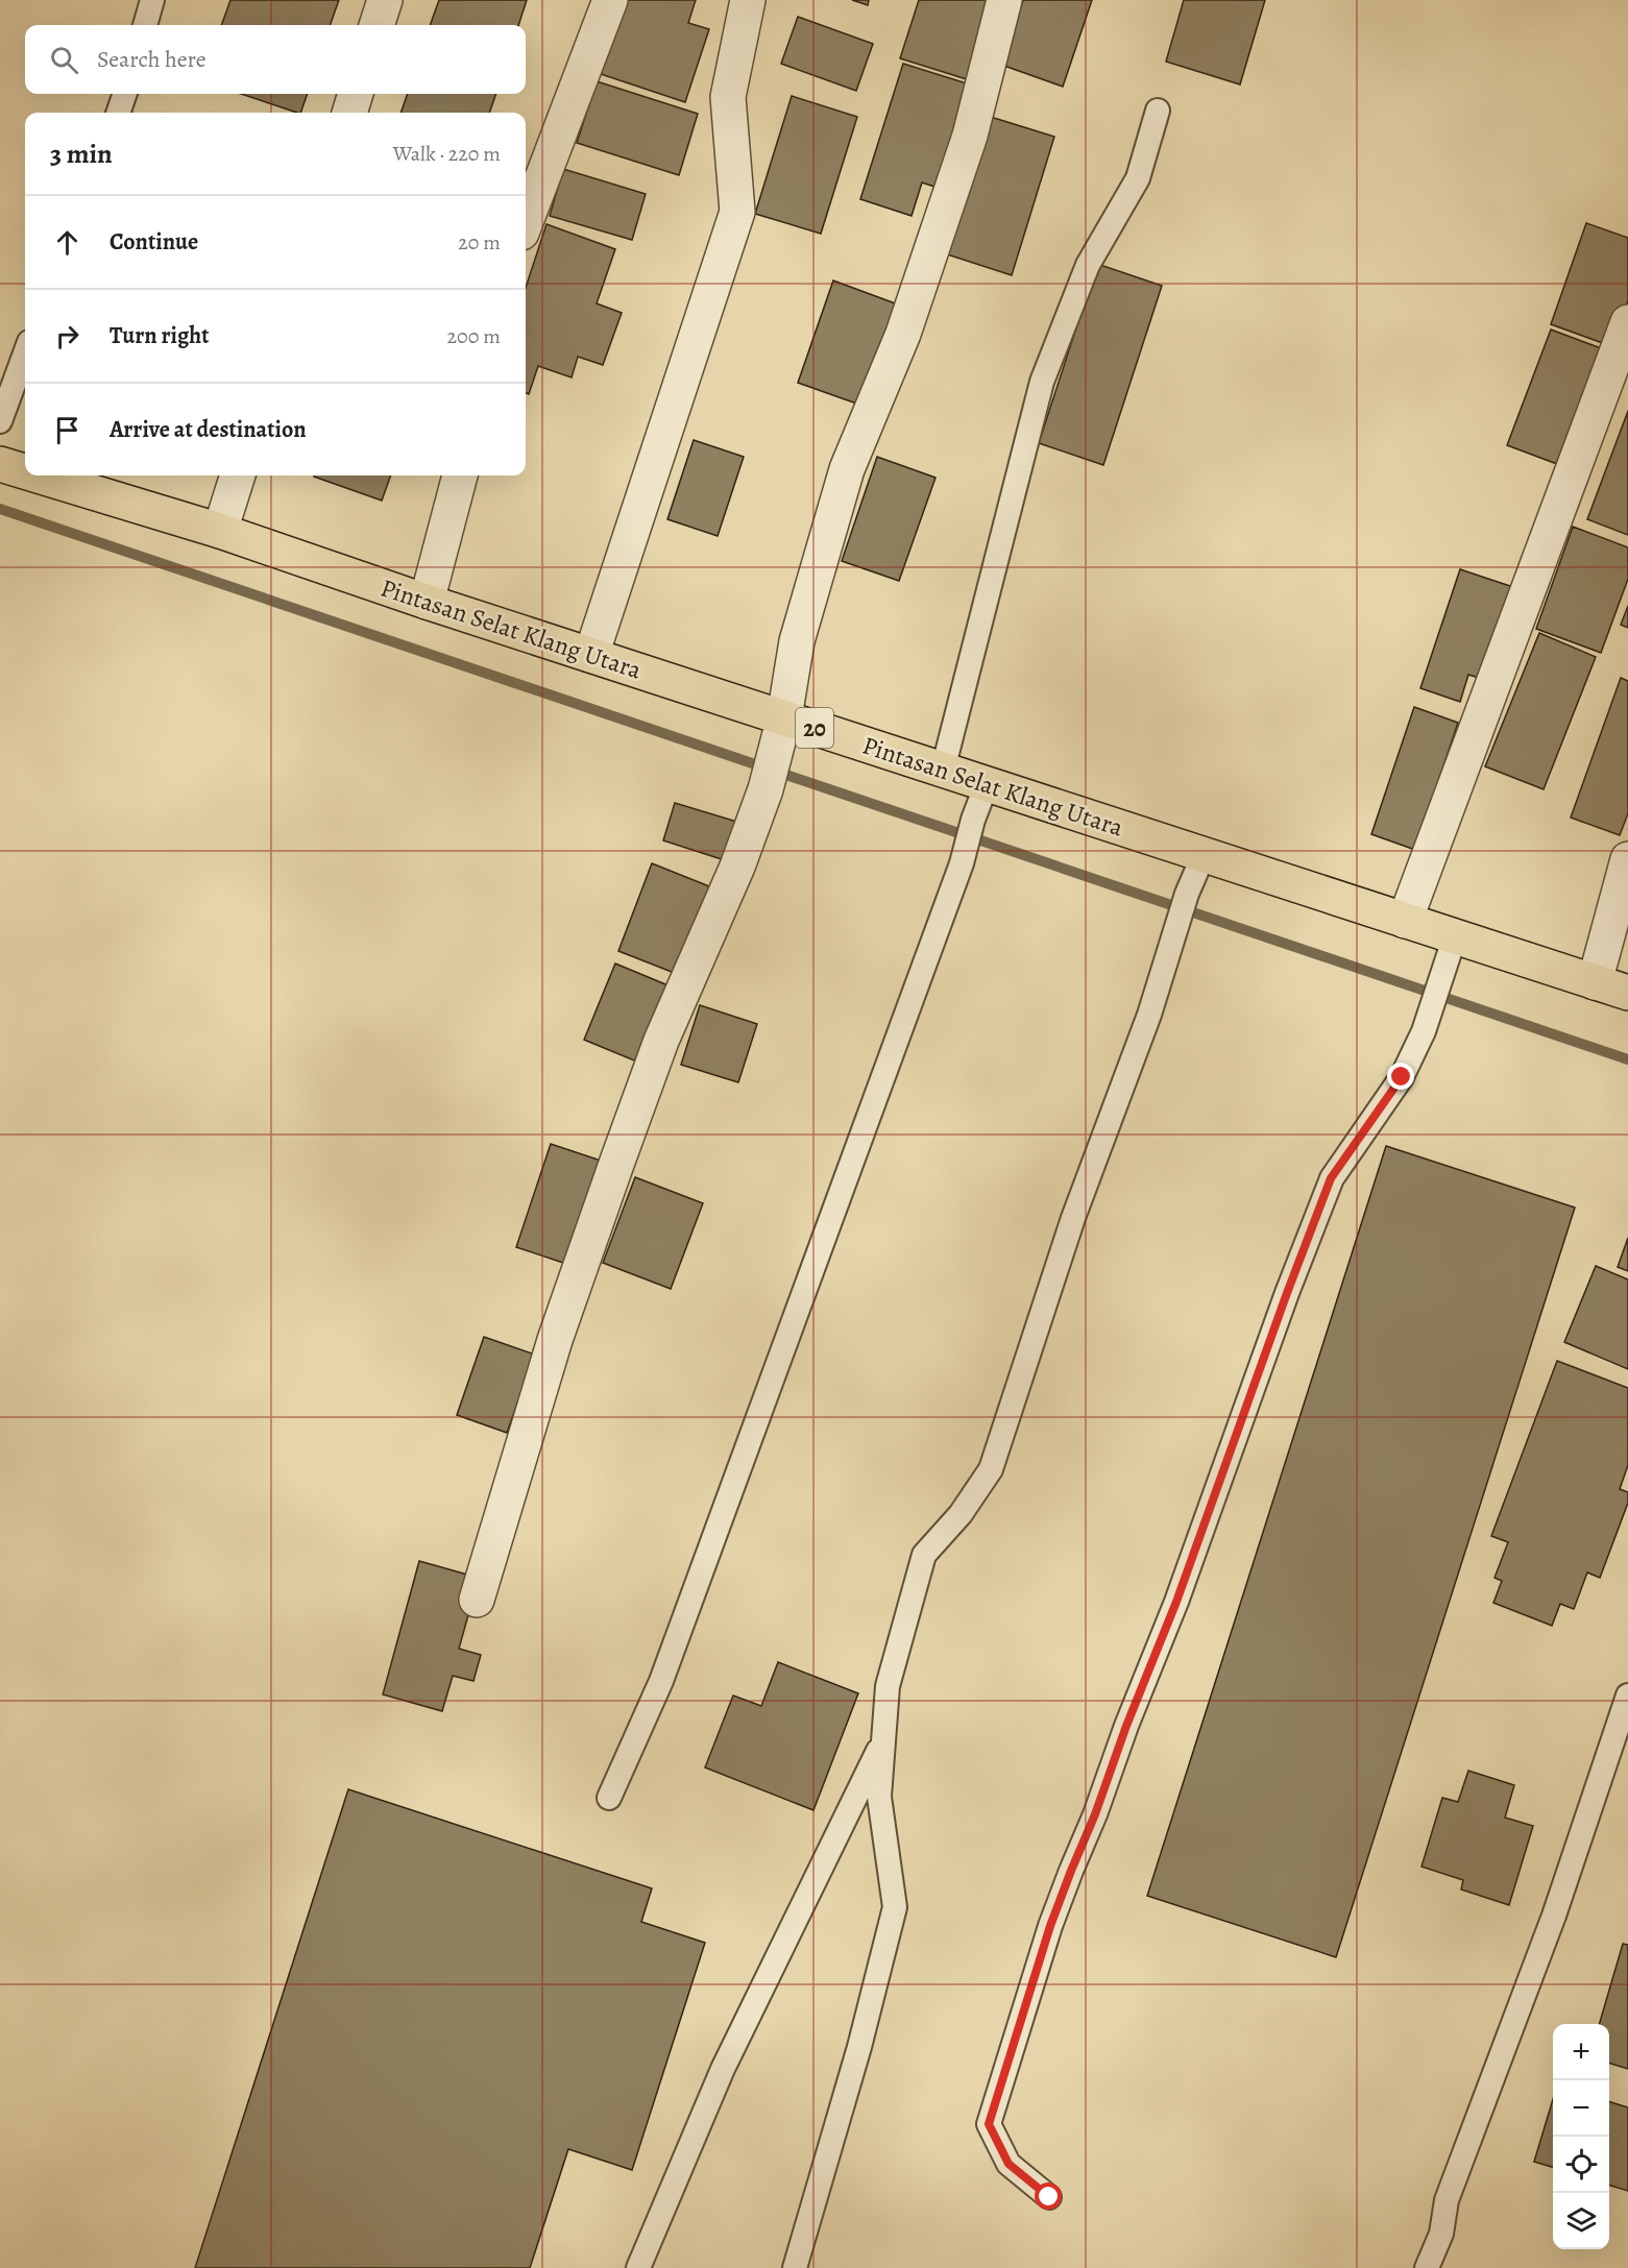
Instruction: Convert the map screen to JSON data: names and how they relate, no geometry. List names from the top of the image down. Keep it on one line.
{"streets":{"highway":["Pintasan Selat Klang Utara","20"]},"page":{"search":"Search here","heading":["3 min","Walk · 220 m"],"list":[["Continue","20 m"],["Turn right","200 m"],"Arrive at destination"],"map_buttons":["+","−"]}}
